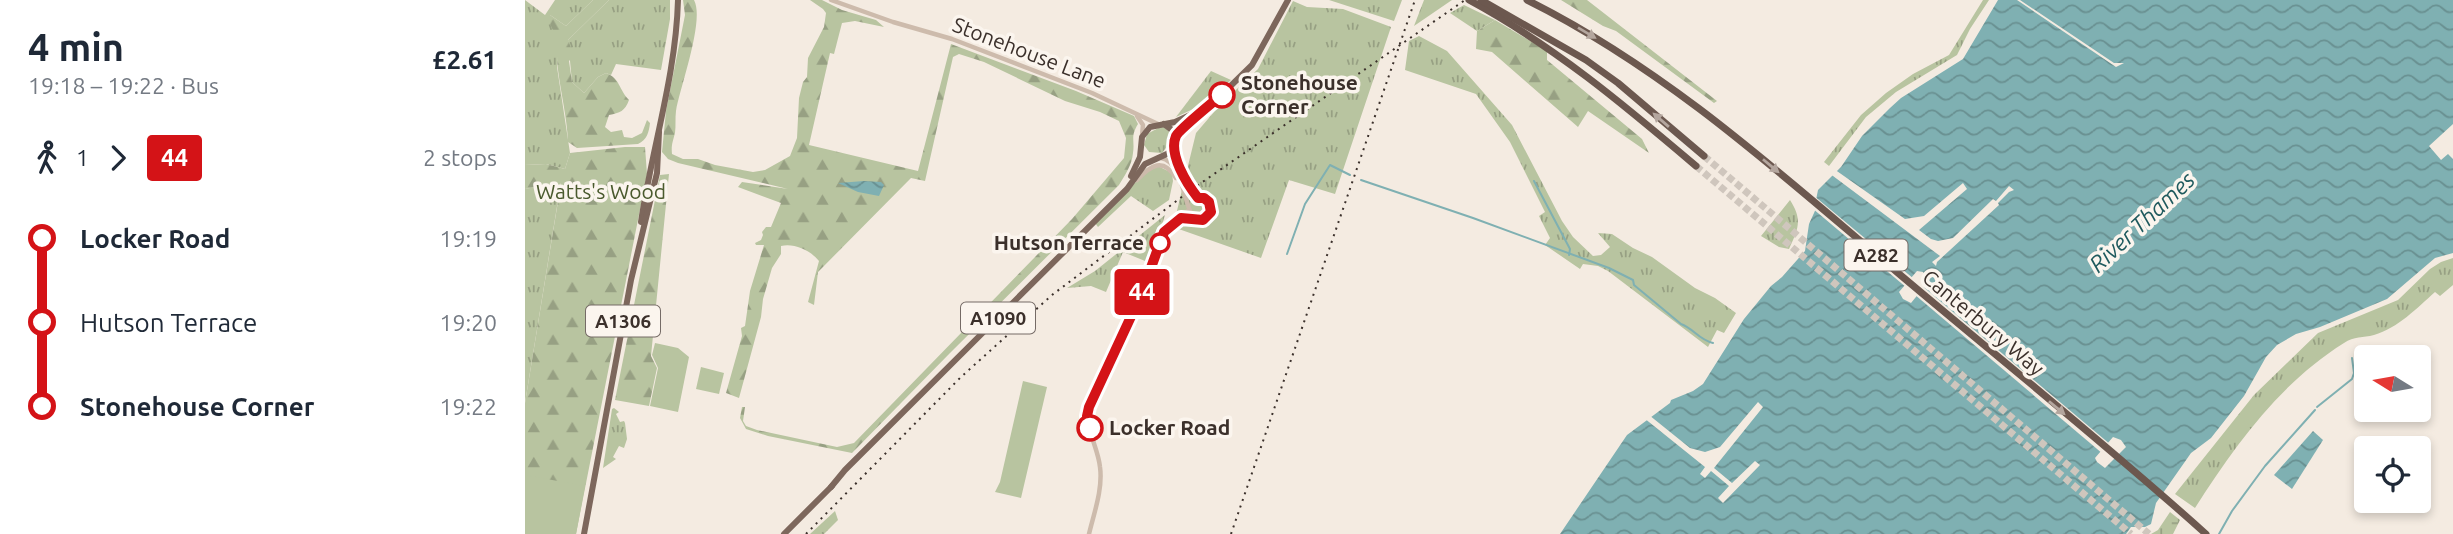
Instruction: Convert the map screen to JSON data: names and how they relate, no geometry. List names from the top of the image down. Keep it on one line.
{"streets":{"highway":["A282","Canterbury Way"],"main road":["A1090","A1306"],"street":["Stonehouse Lane"]},"crossings":[["Stonehouse Lane","A1090"]],"water":["River Thames"],"parks":["Watts's Wood"],"places":["Stonehouse Corner","Hutson Terrace","Locker Road"],"lines":["bus line 44"],"north":"left","page":{"heading":["4 min","19:18 – 19:22 · Bus","£2.61"],"on_map":"44","legs":["1","44","2 stops"],"list":[{"name":"Locker Road","value":"19:19"},{"name":"Hutson Terrace","value":"19:20"},{"name":"Stonehouse Corner","value":"19:22"}]}}
